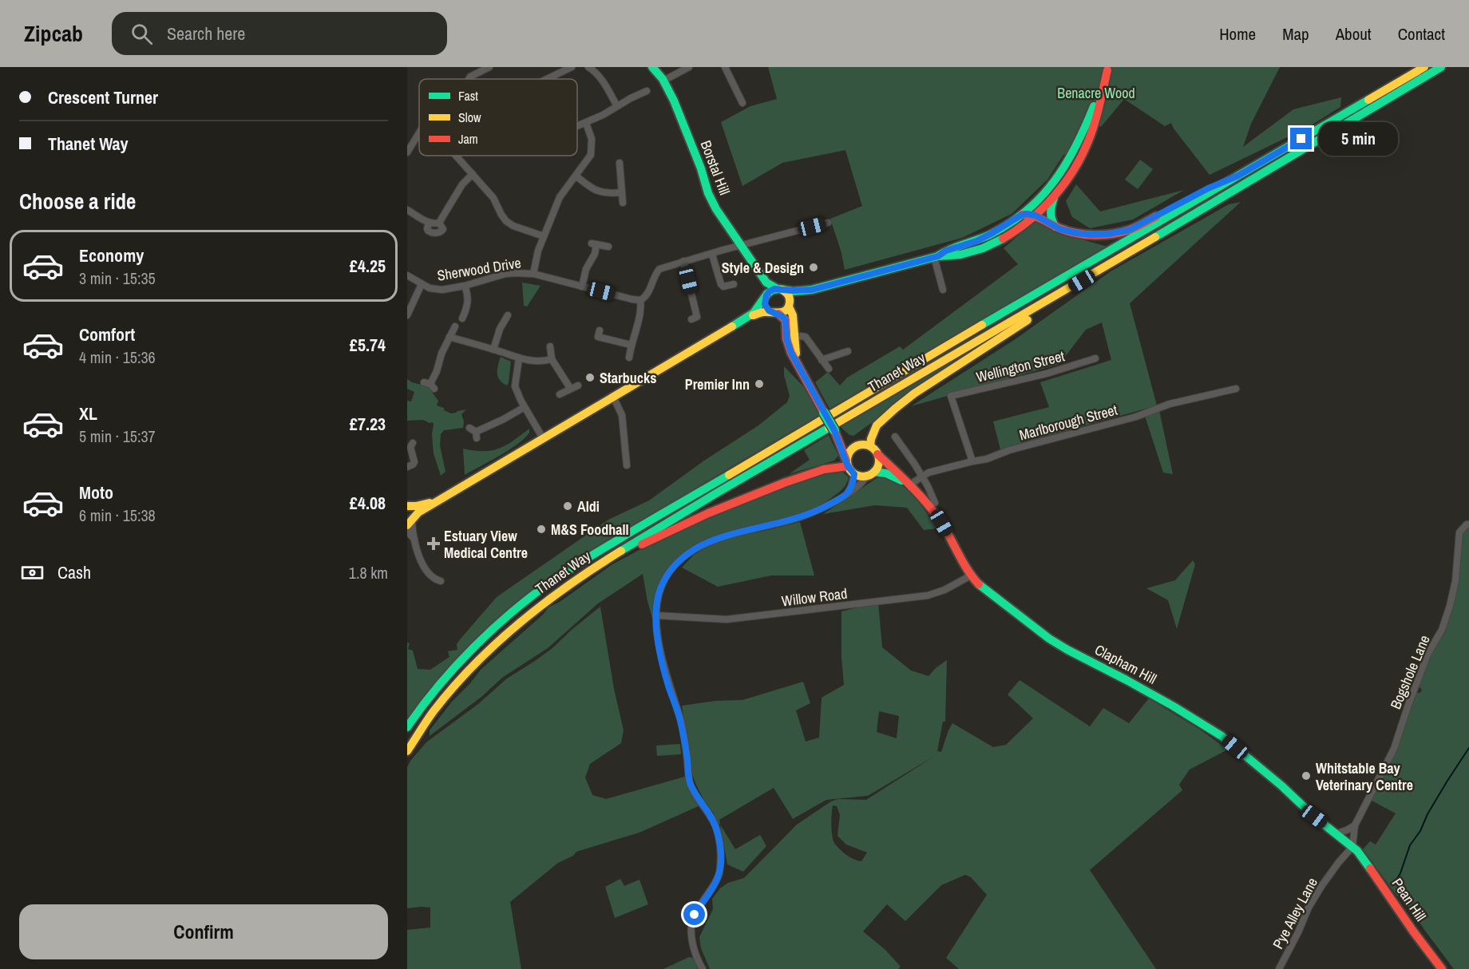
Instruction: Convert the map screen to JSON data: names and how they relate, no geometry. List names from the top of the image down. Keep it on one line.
{"streets":{"main road":["Borstal Hill","Thanet Way","Clapham Hill","Pean Hill"],"street":["Sherwood Drive","Wellington Street","Marlborough Street","Willow Road","Bogshole Lane","Pye Alley Lane"]},"crossings":[["Wellington Street","Marlborough Street"],["Marlborough Street","Clapham Hill"],["Willow Road","Clapham Hill"],["Clapham Hill","Bogshole Lane"],["Clapham Hill","Pean Hill"],["Clapham Hill","Pye Alley Lane"],["Bogshole Lane","Pean Hill"],["Bogshole Lane","Pye Alley Lane"],["Pean Hill","Pye Alley Lane"]],"parks":["Benacre Wood"],"places":{"other":["Style & Design","Starbucks","Premier Inn","Aldi","M&S Foodhall","Whitstable Bay Veterinary Centre"],"health":["Estuary View Medical Centre"]},"legend":["Fast","Slow","Jam"],"page":{"header":"Zipcab","search":"Search here","nav":["Home","Map","About","Contact"],"banner":["Crescent Turner","Thanet Way"],"bubble":"5 min","heading":"Choose a ride","list":[{"name":"Economy","note":"3 min · 15:35","value":"£4.25"},{"name":"Comfort","note":"4 min · 15:36","value":"£5.74"},{"name":"XL","note":"5 min · 15:37","value":"£7.23"},{"name":"Moto","note":"6 min · 15:38","value":"£4.08"}],"pay":["Cash","1.8 km"],"buttons":"Confirm"}}
